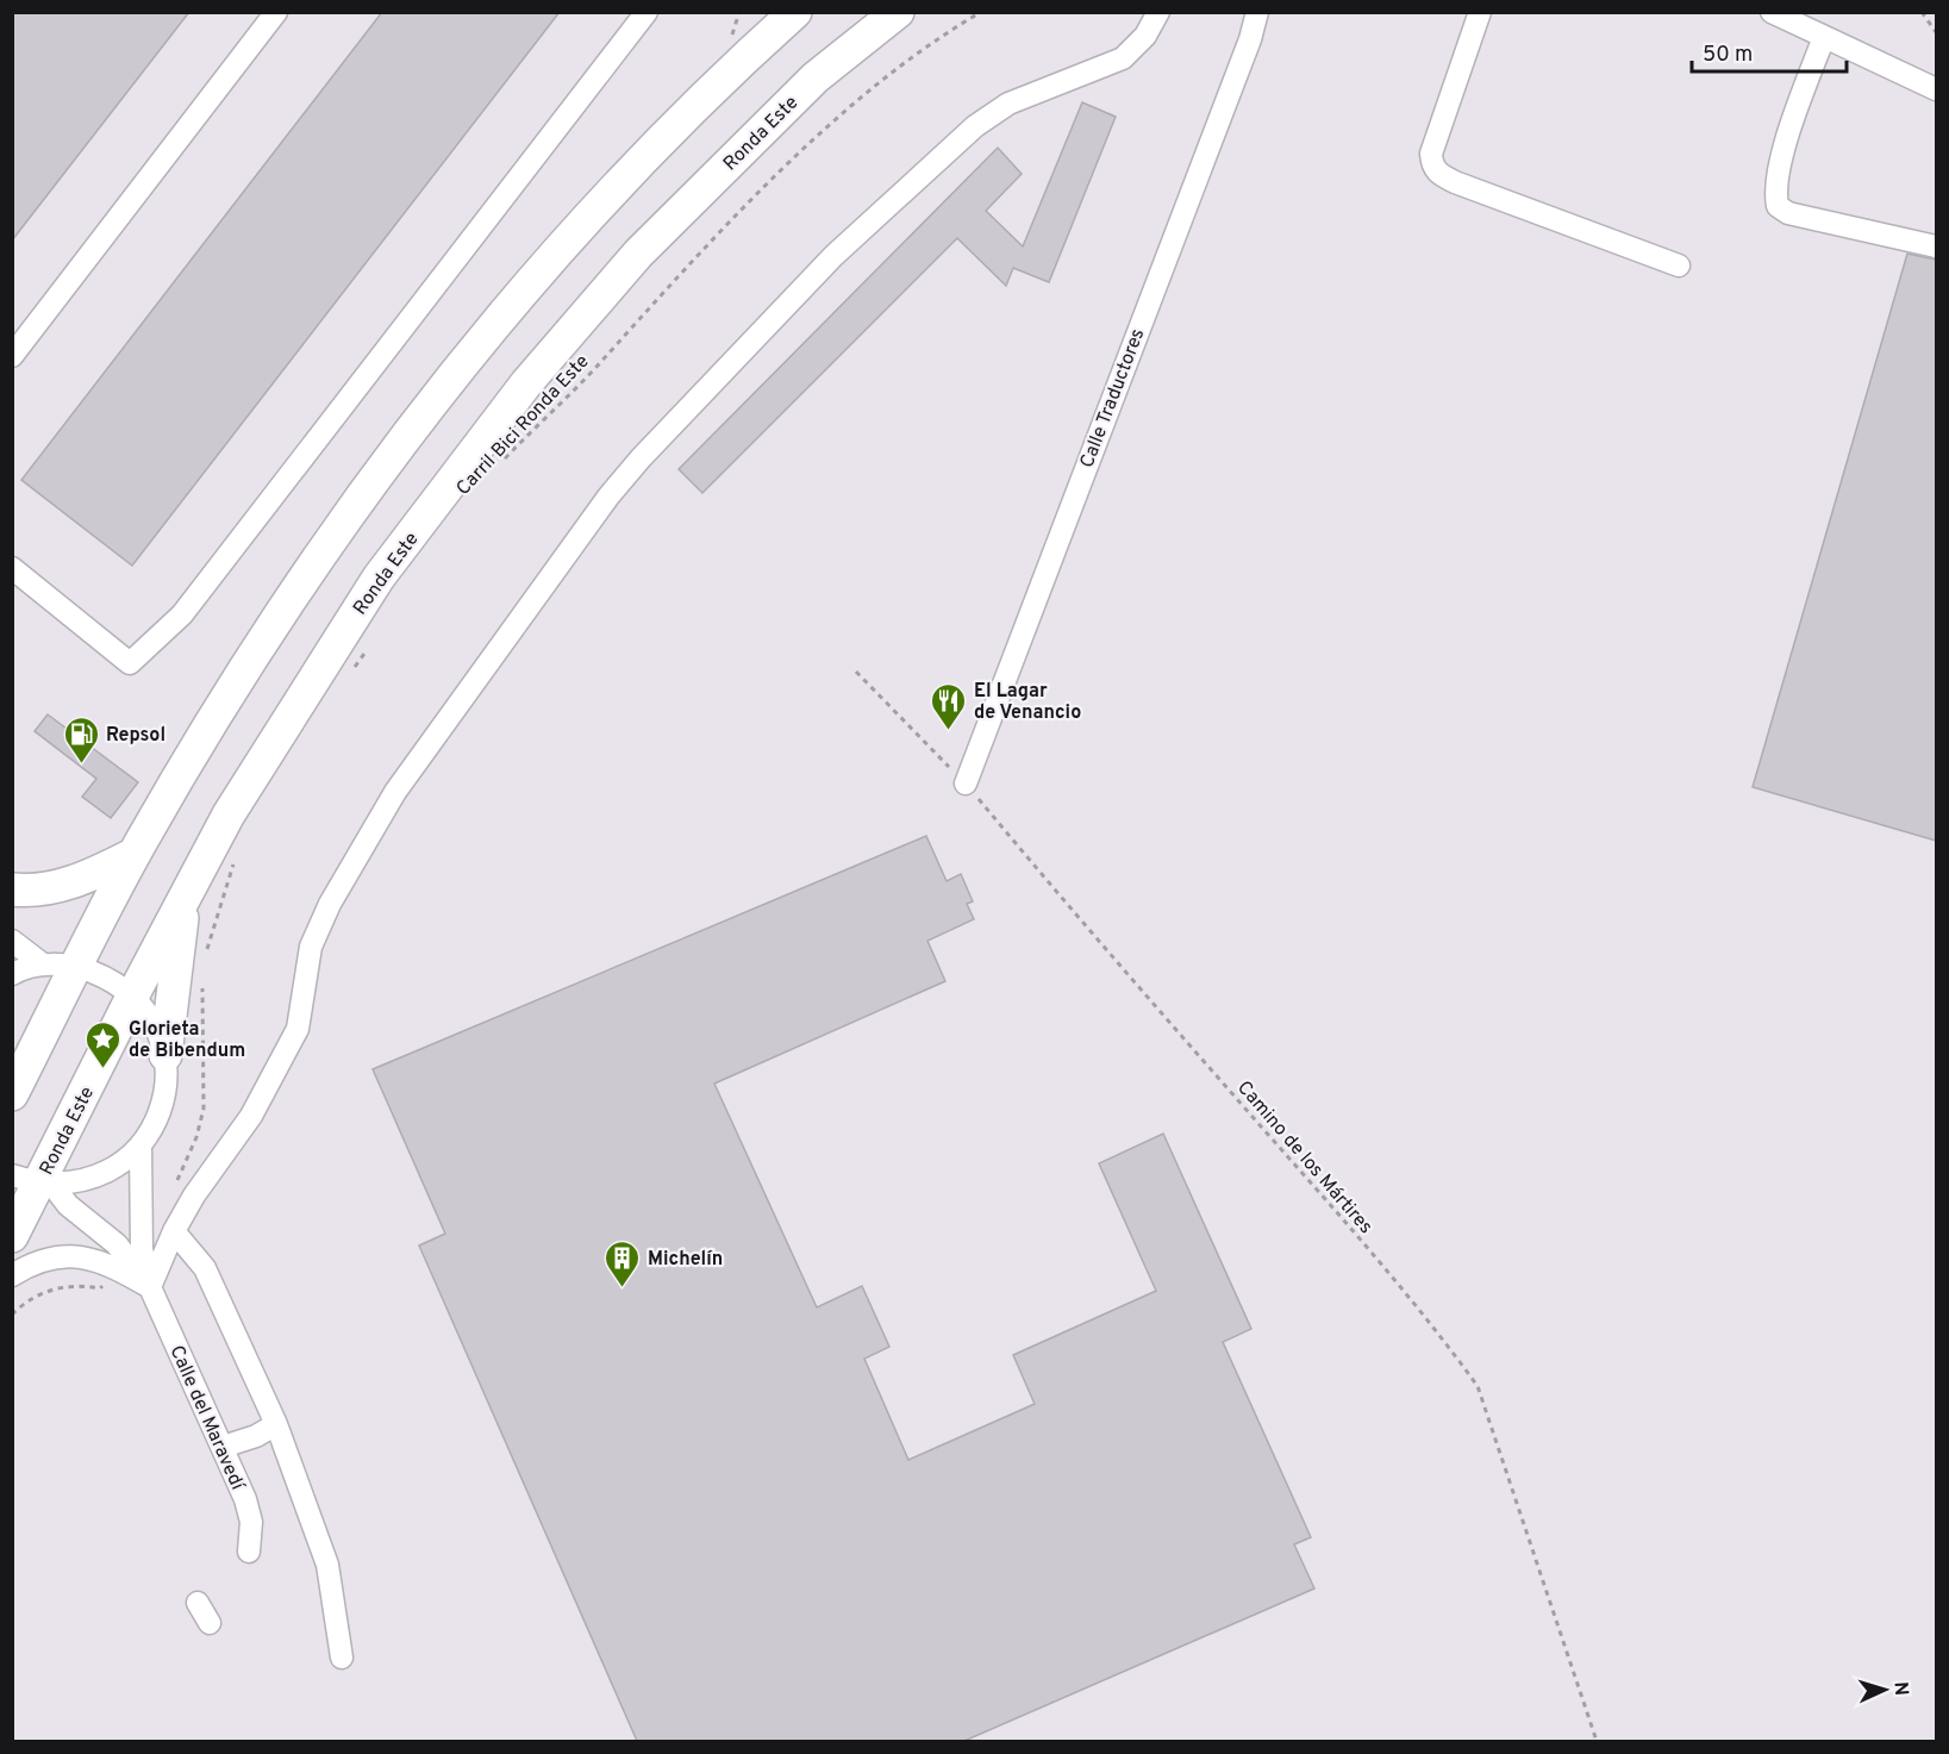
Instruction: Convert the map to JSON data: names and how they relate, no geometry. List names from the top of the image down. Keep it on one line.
{"streets":{"highway":["Ronda Este"],"street":["Calle Traductores","Calle del Maravedí"],"path":["Carril Bici Ronda Este","Camino de los Mártires"]},"crossings":[["Ronda Este","Calle del Maravedí"],["Calle Traductores","Camino de los Mártires"]],"places":{"restaurant":["El Lagar de Venancio"],"fuel station":["Repsol"],"place":["Glorieta de Bibendum"],"building":["Michelín"]},"scale_bar":"50 m","north":"right"}
